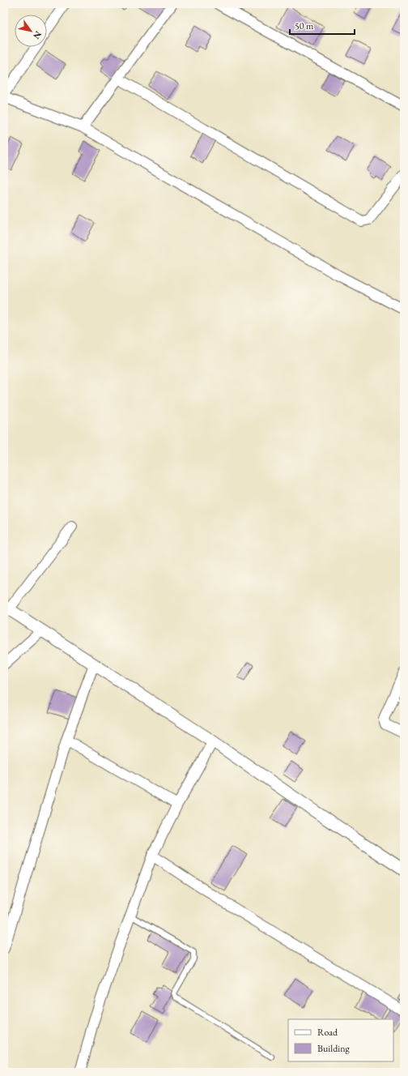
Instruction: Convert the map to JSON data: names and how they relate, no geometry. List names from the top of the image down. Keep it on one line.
{"legend":["Road","Building"],"scale_bar":"50 m","north":"bottom right"}
